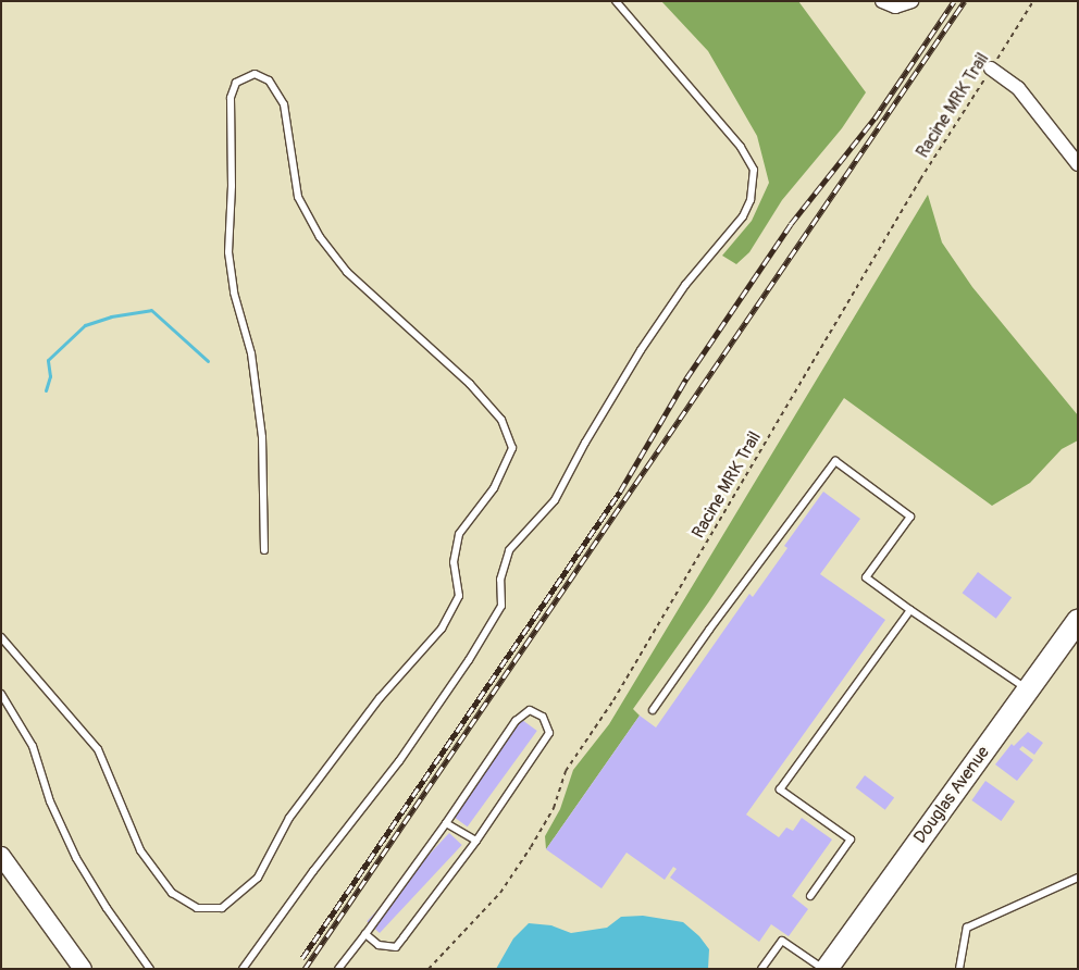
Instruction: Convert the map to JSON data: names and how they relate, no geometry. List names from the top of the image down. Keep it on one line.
{"streets":{"main road":["Douglas Avenue"],"path":["Racine MRK Trail"]}}
